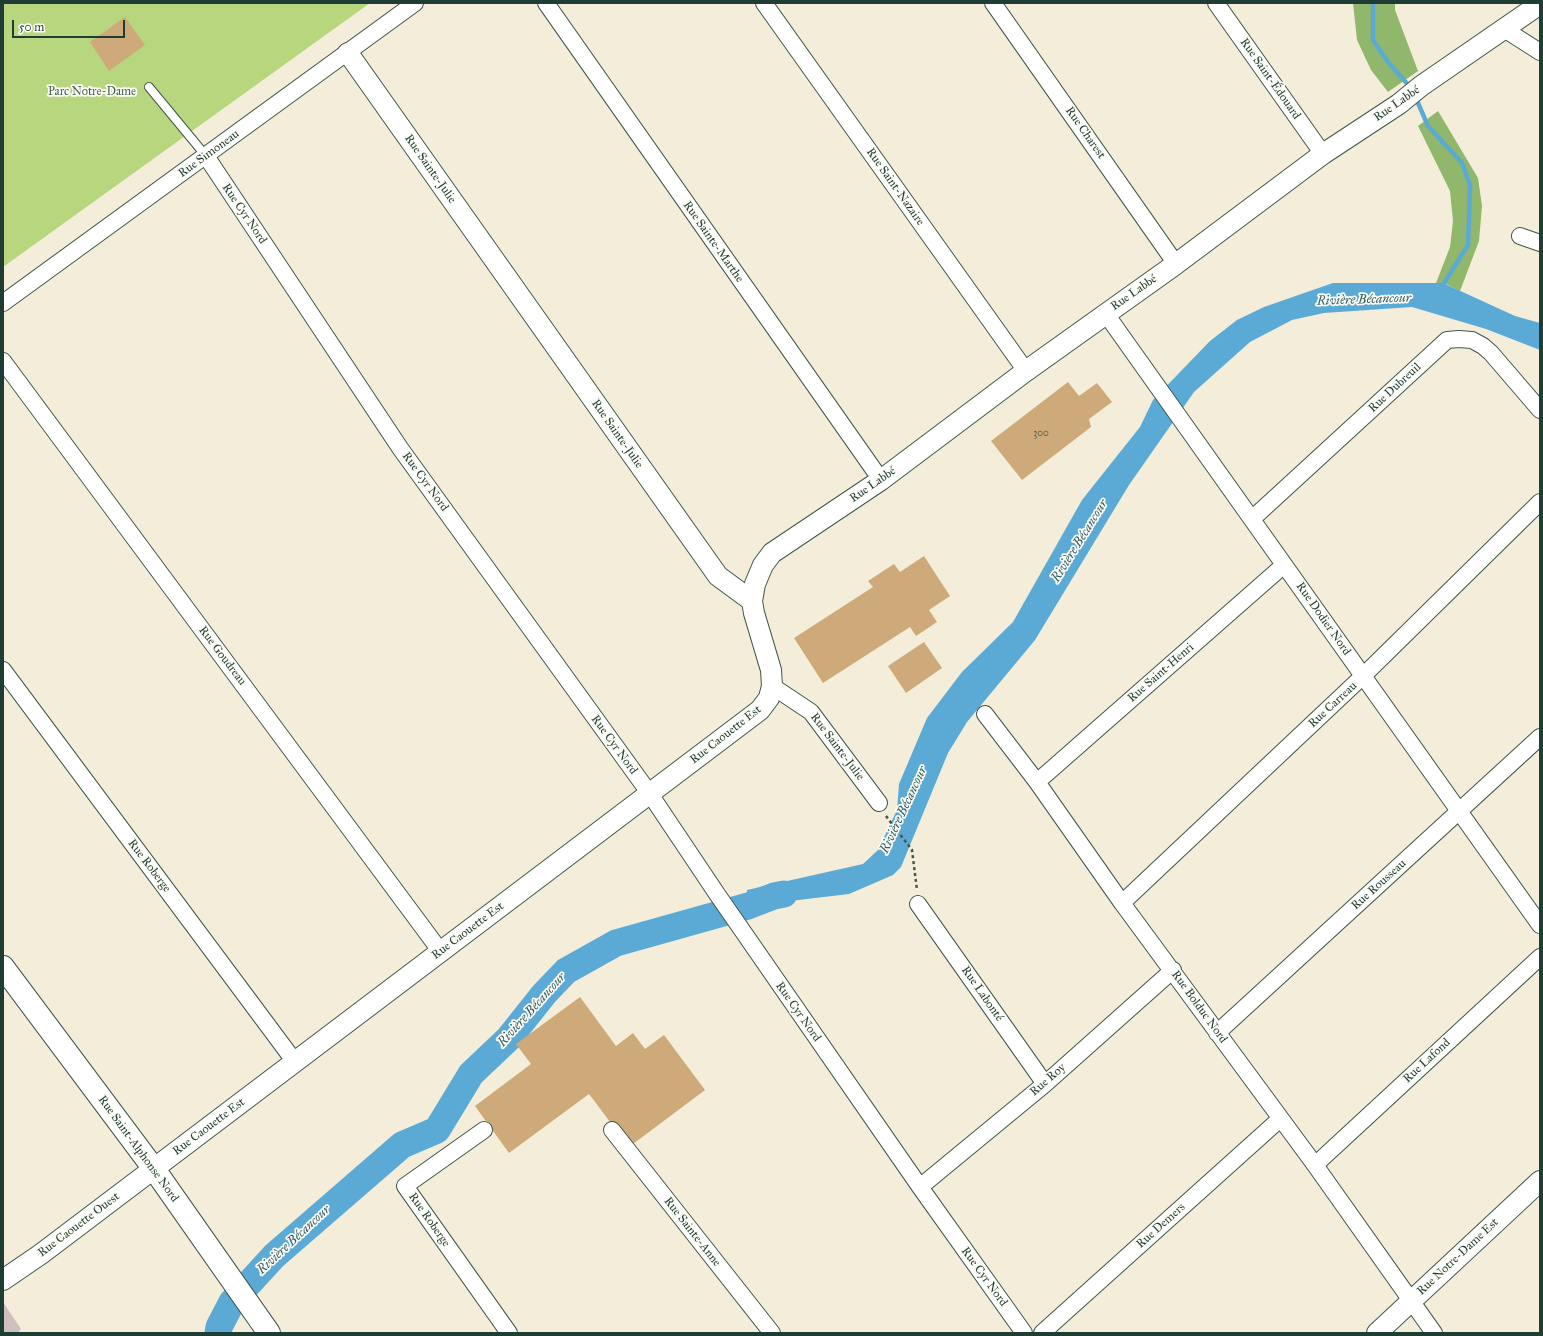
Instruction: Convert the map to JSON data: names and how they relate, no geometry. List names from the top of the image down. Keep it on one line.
{"streets":{"main road":["Rue Saint-Alphonse Nord"],"street":["Rue Saint-Édouard","Rue Labbé","Rue Charest","Rue Simoneau","Rue Sainte-Julie","Rue Saint-Nazaire","Rue Cyr Nord","Rue Sainte-Marthe","Rue Dubreuil","Rue Dodier Nord","Rue Goudreau","Rue Saint-Henri","Rue Carreau","Rue Caouette Est","Rue Roberge","Rue Rousseau","Rue Labonté","Rue Bolduc Nord","Rue Lafond","Rue Roy","Rue Caouette Ouest","Rue Demers","Rue Sainte-Anne","Rue Notre-Dame Est"]},"crossings":[["Rue Saint-Édouard","Rue Labbé"],["Rue Labbé","Rue Charest"],["Rue Labbé","Rue Sainte-Julie"],["Rue Labbé","Rue Saint-Nazaire"],["Rue Labbé","Rue Sainte-Marthe"],["Rue Labbé","Rue Dodier Nord"],["Rue Simoneau","Rue Sainte-Julie"],["Rue Simoneau","Rue Cyr Nord"],["Rue Sainte-Julie","Rue Caouette Est"],["Rue Cyr Nord","Rue Caouette Est"],["Rue Cyr Nord","Rue Roy"],["Rue Dubreuil","Rue Dodier Nord"],["Rue Dodier Nord","Rue Saint-Henri"],["Rue Dodier Nord","Rue Carreau"],["Rue Dodier Nord","Rue Rousseau"],["Rue Goudreau","Rue Caouette Est"],["Rue Saint-Henri","Rue Bolduc Nord"],["Rue Carreau","Rue Bolduc Nord"],["Rue Caouette Est","Rue Roberge"],["Rue Caouette Est","Rue Saint-Alphonse Nord"],["Rue Caouette Est","Rue Caouette Ouest"],["Rue Rousseau","Rue Bolduc Nord"],["Rue Labonté","Rue Roy"],["Rue Bolduc Nord","Rue Lafond"],["Rue Bolduc Nord","Rue Roy"],["Rue Bolduc Nord","Rue Demers"],["Rue Bolduc Nord","Rue Notre-Dame Est"],["Rue Saint-Alphonse Nord","Rue Caouette Ouest"]],"water":["Rivière Bécancour"],"parks":["Parc Notre-Dame"],"house_numbers":["300"],"scale_bar":"50 m"}
